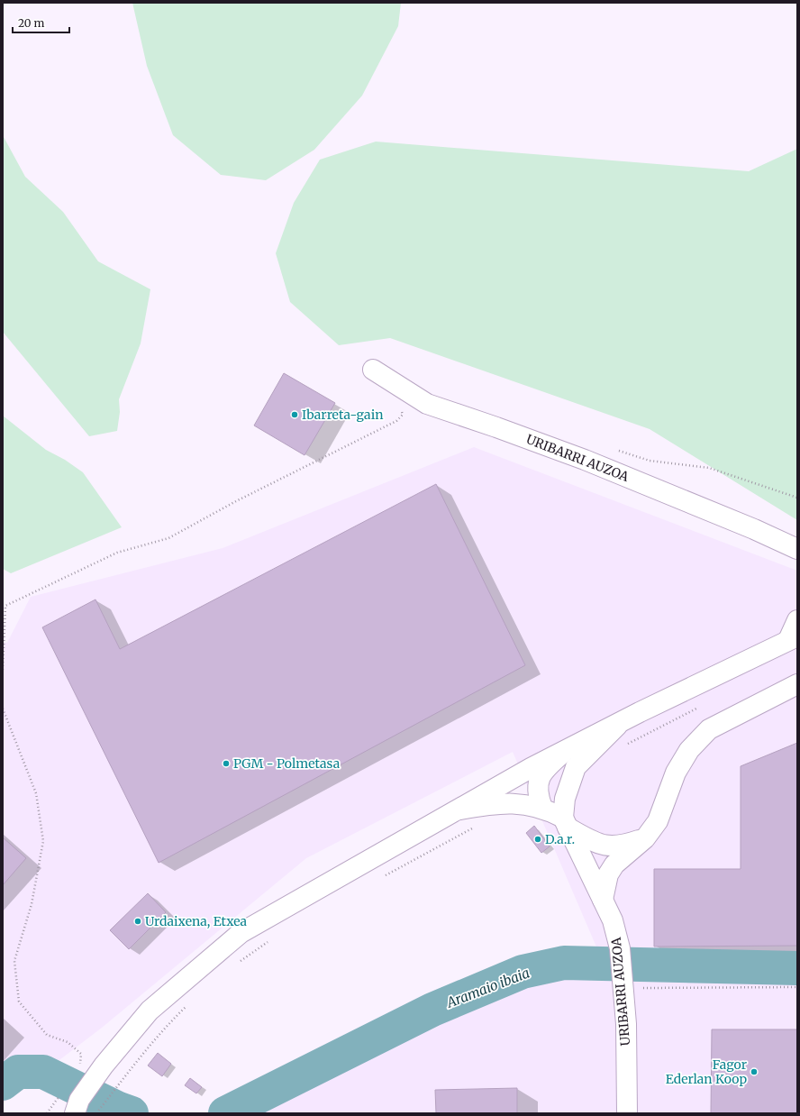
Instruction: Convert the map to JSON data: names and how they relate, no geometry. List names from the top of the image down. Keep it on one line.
{"streets":{"street":["URIBARRI AUZOA"]},"water":["Aramaio ibaia"],"places":["Ibarreta-gain","PGM - Polmetasa","D.a.r.","Urdaixena, Etxea","Fagor Ederlan Koop"],"scale_bar":"20 m"}
